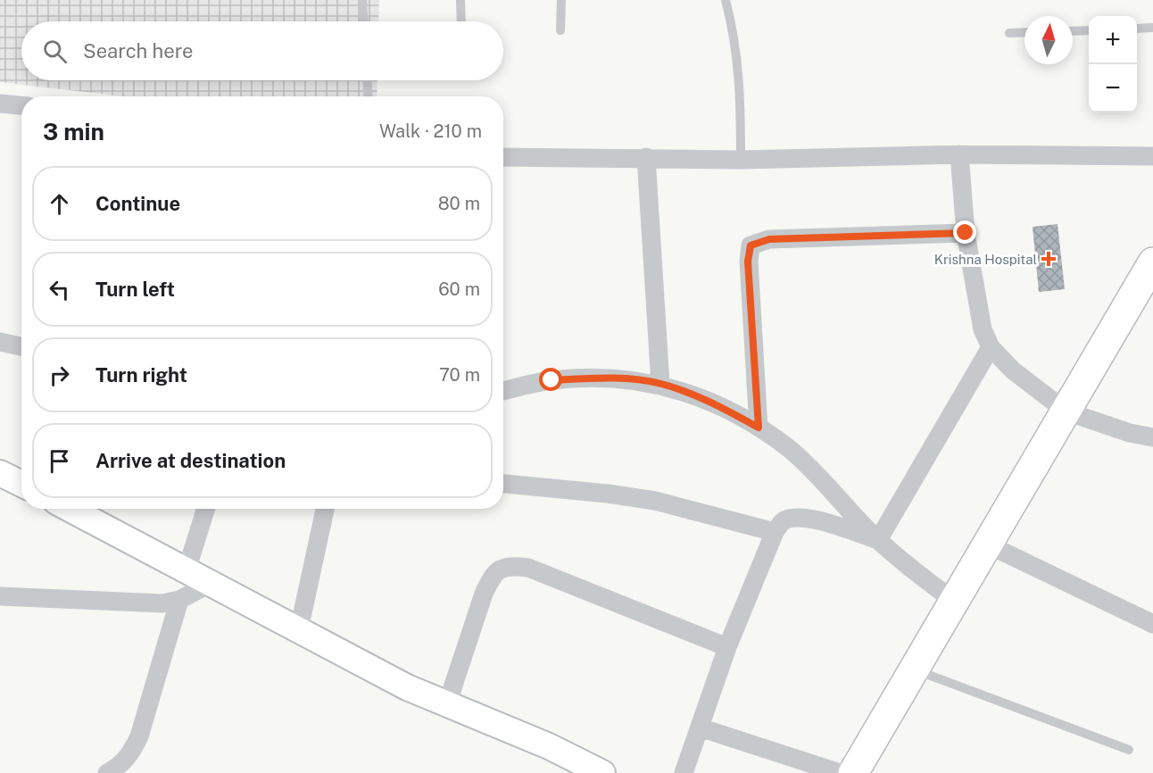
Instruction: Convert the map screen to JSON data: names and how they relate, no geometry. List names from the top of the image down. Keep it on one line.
{"places":{"health":["Krishna Hospital"]},"north":"top","page":{"map_buttons":["+","−"],"search":"Search here","heading":["3 min","Walk · 210 m"],"list":[["Continue","80 m"],["Turn left","60 m"],["Turn right","70 m"],"Arrive at destination"]}}
